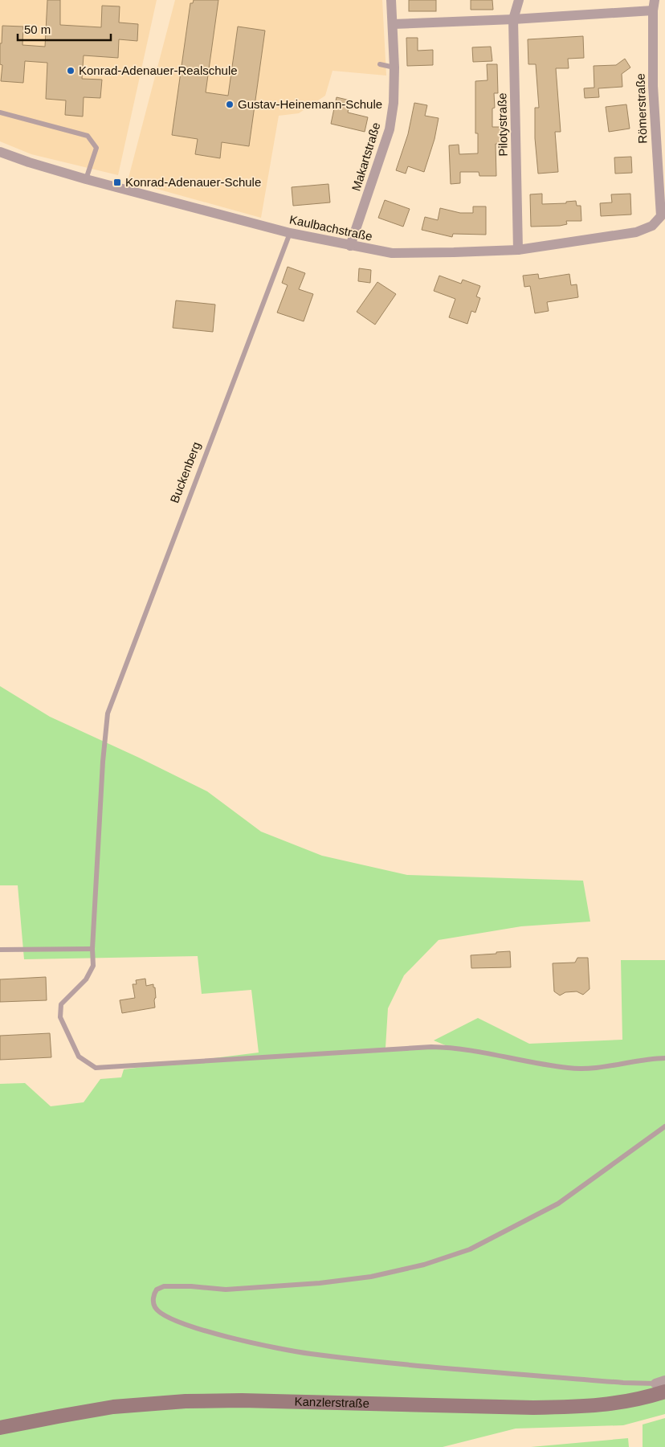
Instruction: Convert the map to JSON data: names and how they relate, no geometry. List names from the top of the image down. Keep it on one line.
{"streets":{"main road":["Kanzlerstraße"],"street":["Römerstraße","Pilotystraße","Makartstraße","Kaulbachstraße"],"lane":["Buckenberg"]},"crossings":[["Römerstraße","Kaulbachstraße"],["Pilotystraße","Kaulbachstraße"],["Makartstraße","Kaulbachstraße"],["Kaulbachstraße","Buckenberg"]],"places":{"other":["Konrad-Adenauer-Realschule","Gustav-Heinemann-Schule"],"transit":["Konrad-Adenauer-Schule"]},"scale_bar":"50 m"}
